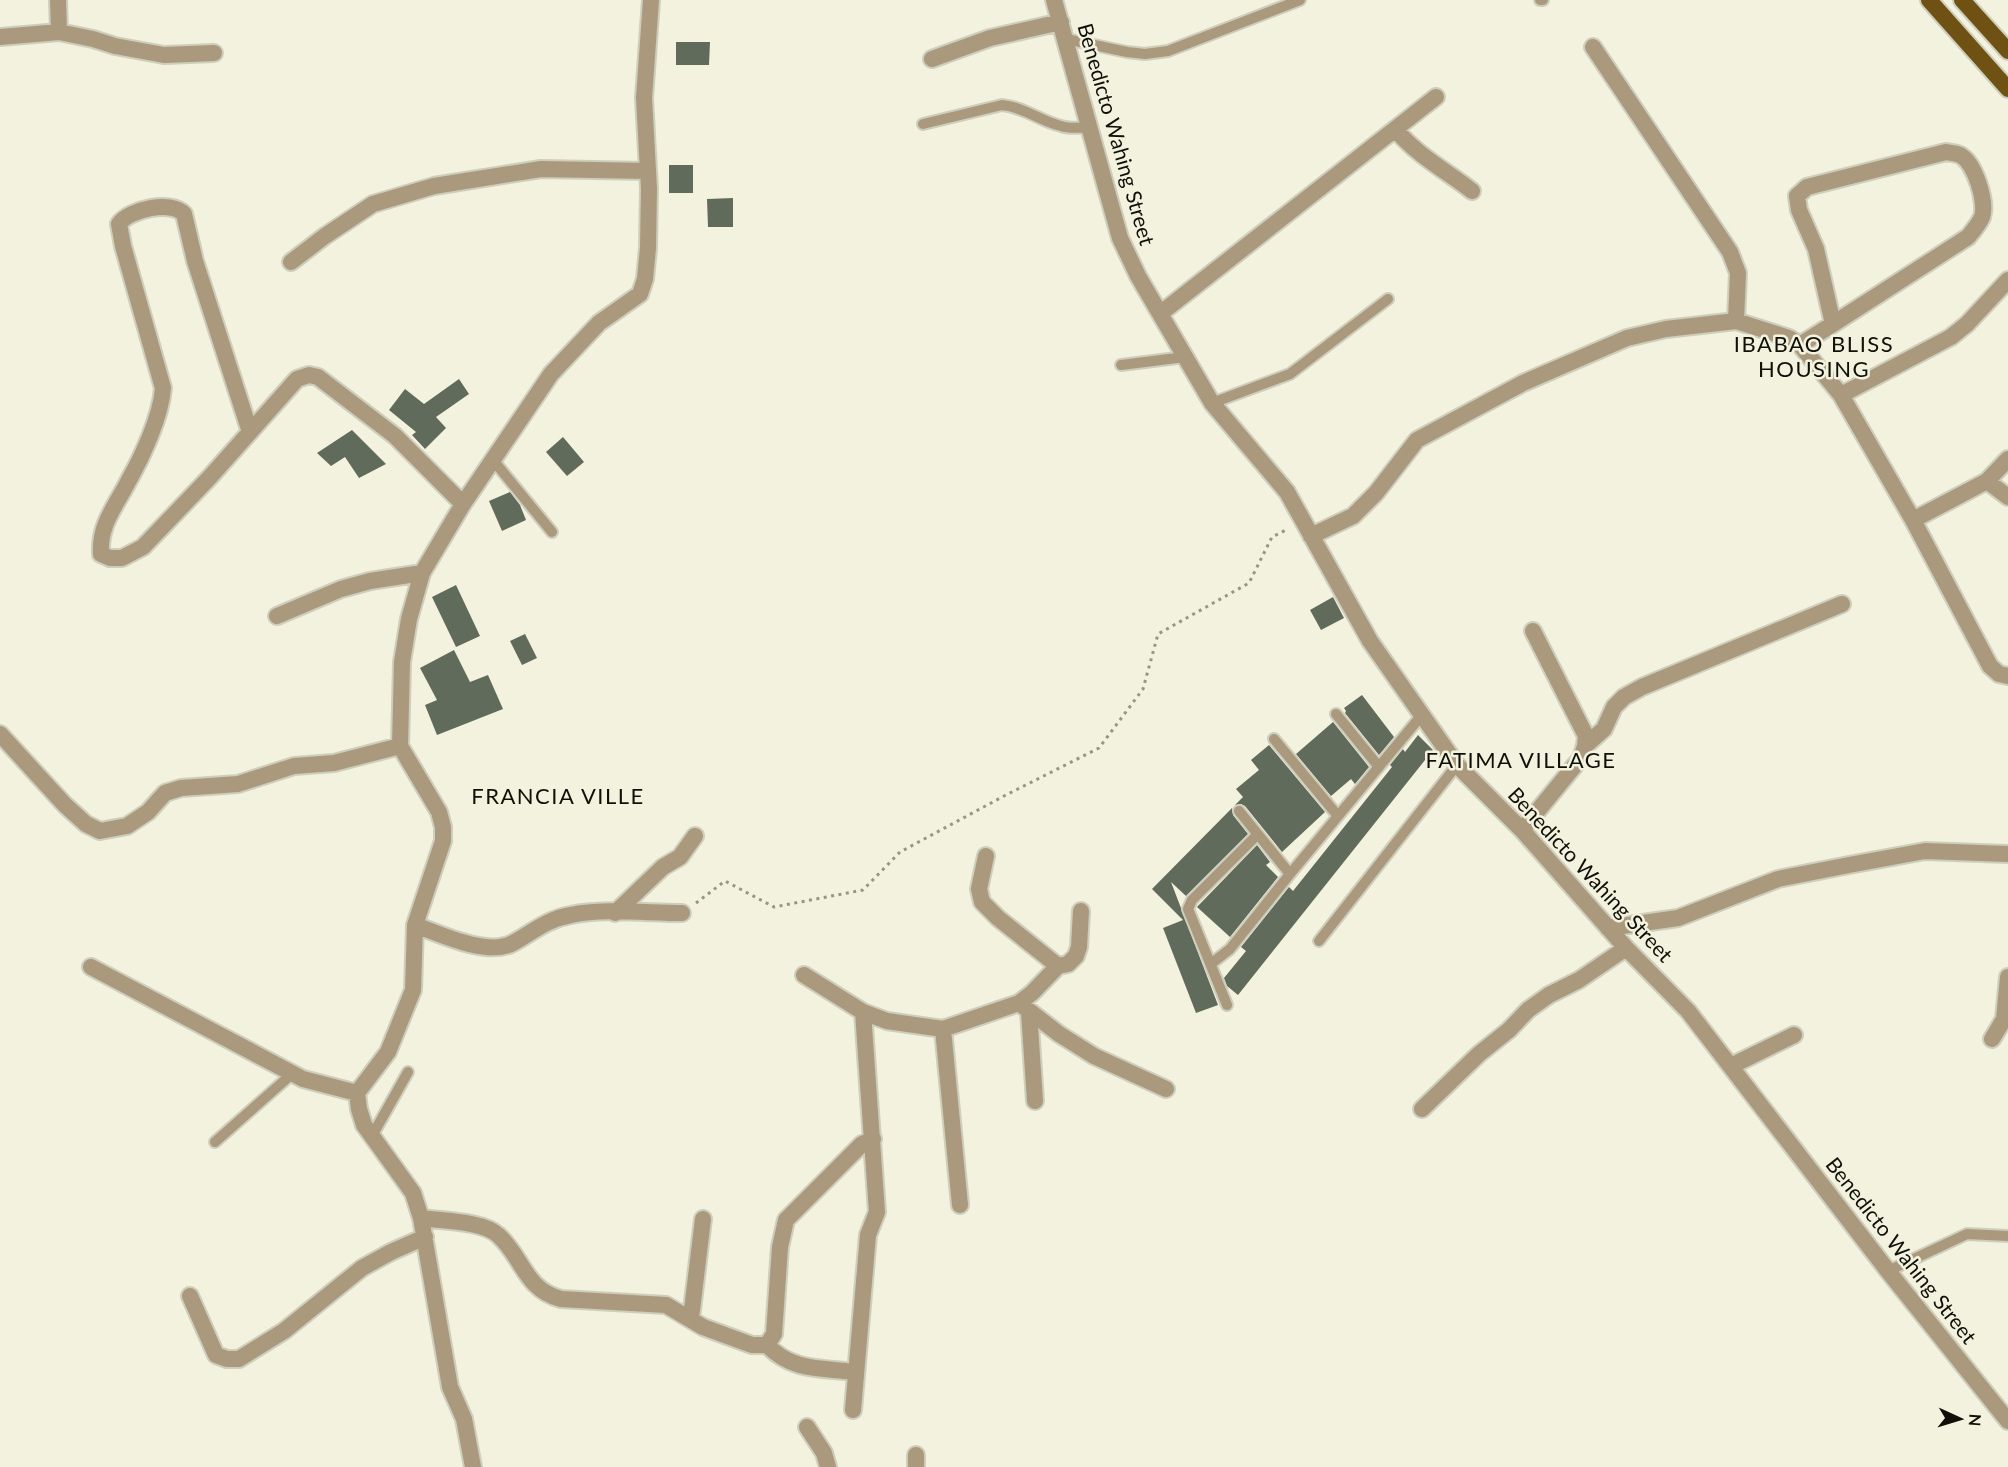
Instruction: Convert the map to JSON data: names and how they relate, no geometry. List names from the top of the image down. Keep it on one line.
{"streets":{"street":["Benedicto Wahing Street"]},"districts":["IBABAO BLISS HOUSING","FATIMA VILLAGE","FRANCIA VILLE"],"north":"right"}
